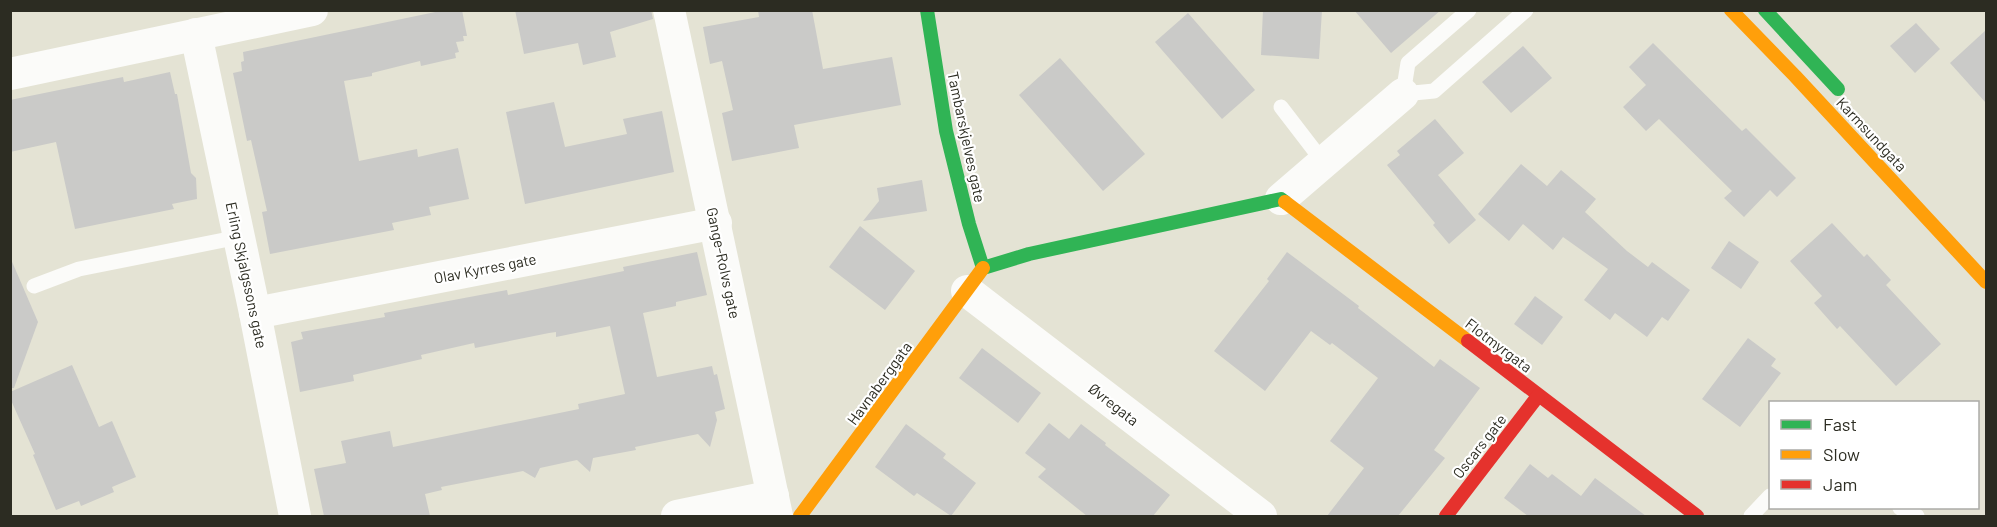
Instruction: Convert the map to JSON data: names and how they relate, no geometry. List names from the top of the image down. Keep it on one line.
{"streets":{"street":["Karmsundgata","Tambarskjelves gate","Gange-Rolvs gate","Olav Kyrres gate","Erling Skjalgssons gate","Flotmyrgata","Havnaberggata","Øvregata","Oscars gate"]},"crossings":[["Tambarskjelves gate","Havnaberggata"],["Tambarskjelves gate","Øvregata"],["Gange-Rolvs gate","Olav Kyrres gate"],["Olav Kyrres gate","Erling Skjalgssons gate"],["Flotmyrgata","Oscars gate"],["Havnaberggata","Øvregata"]],"legend":["Fast","Slow","Jam"]}
